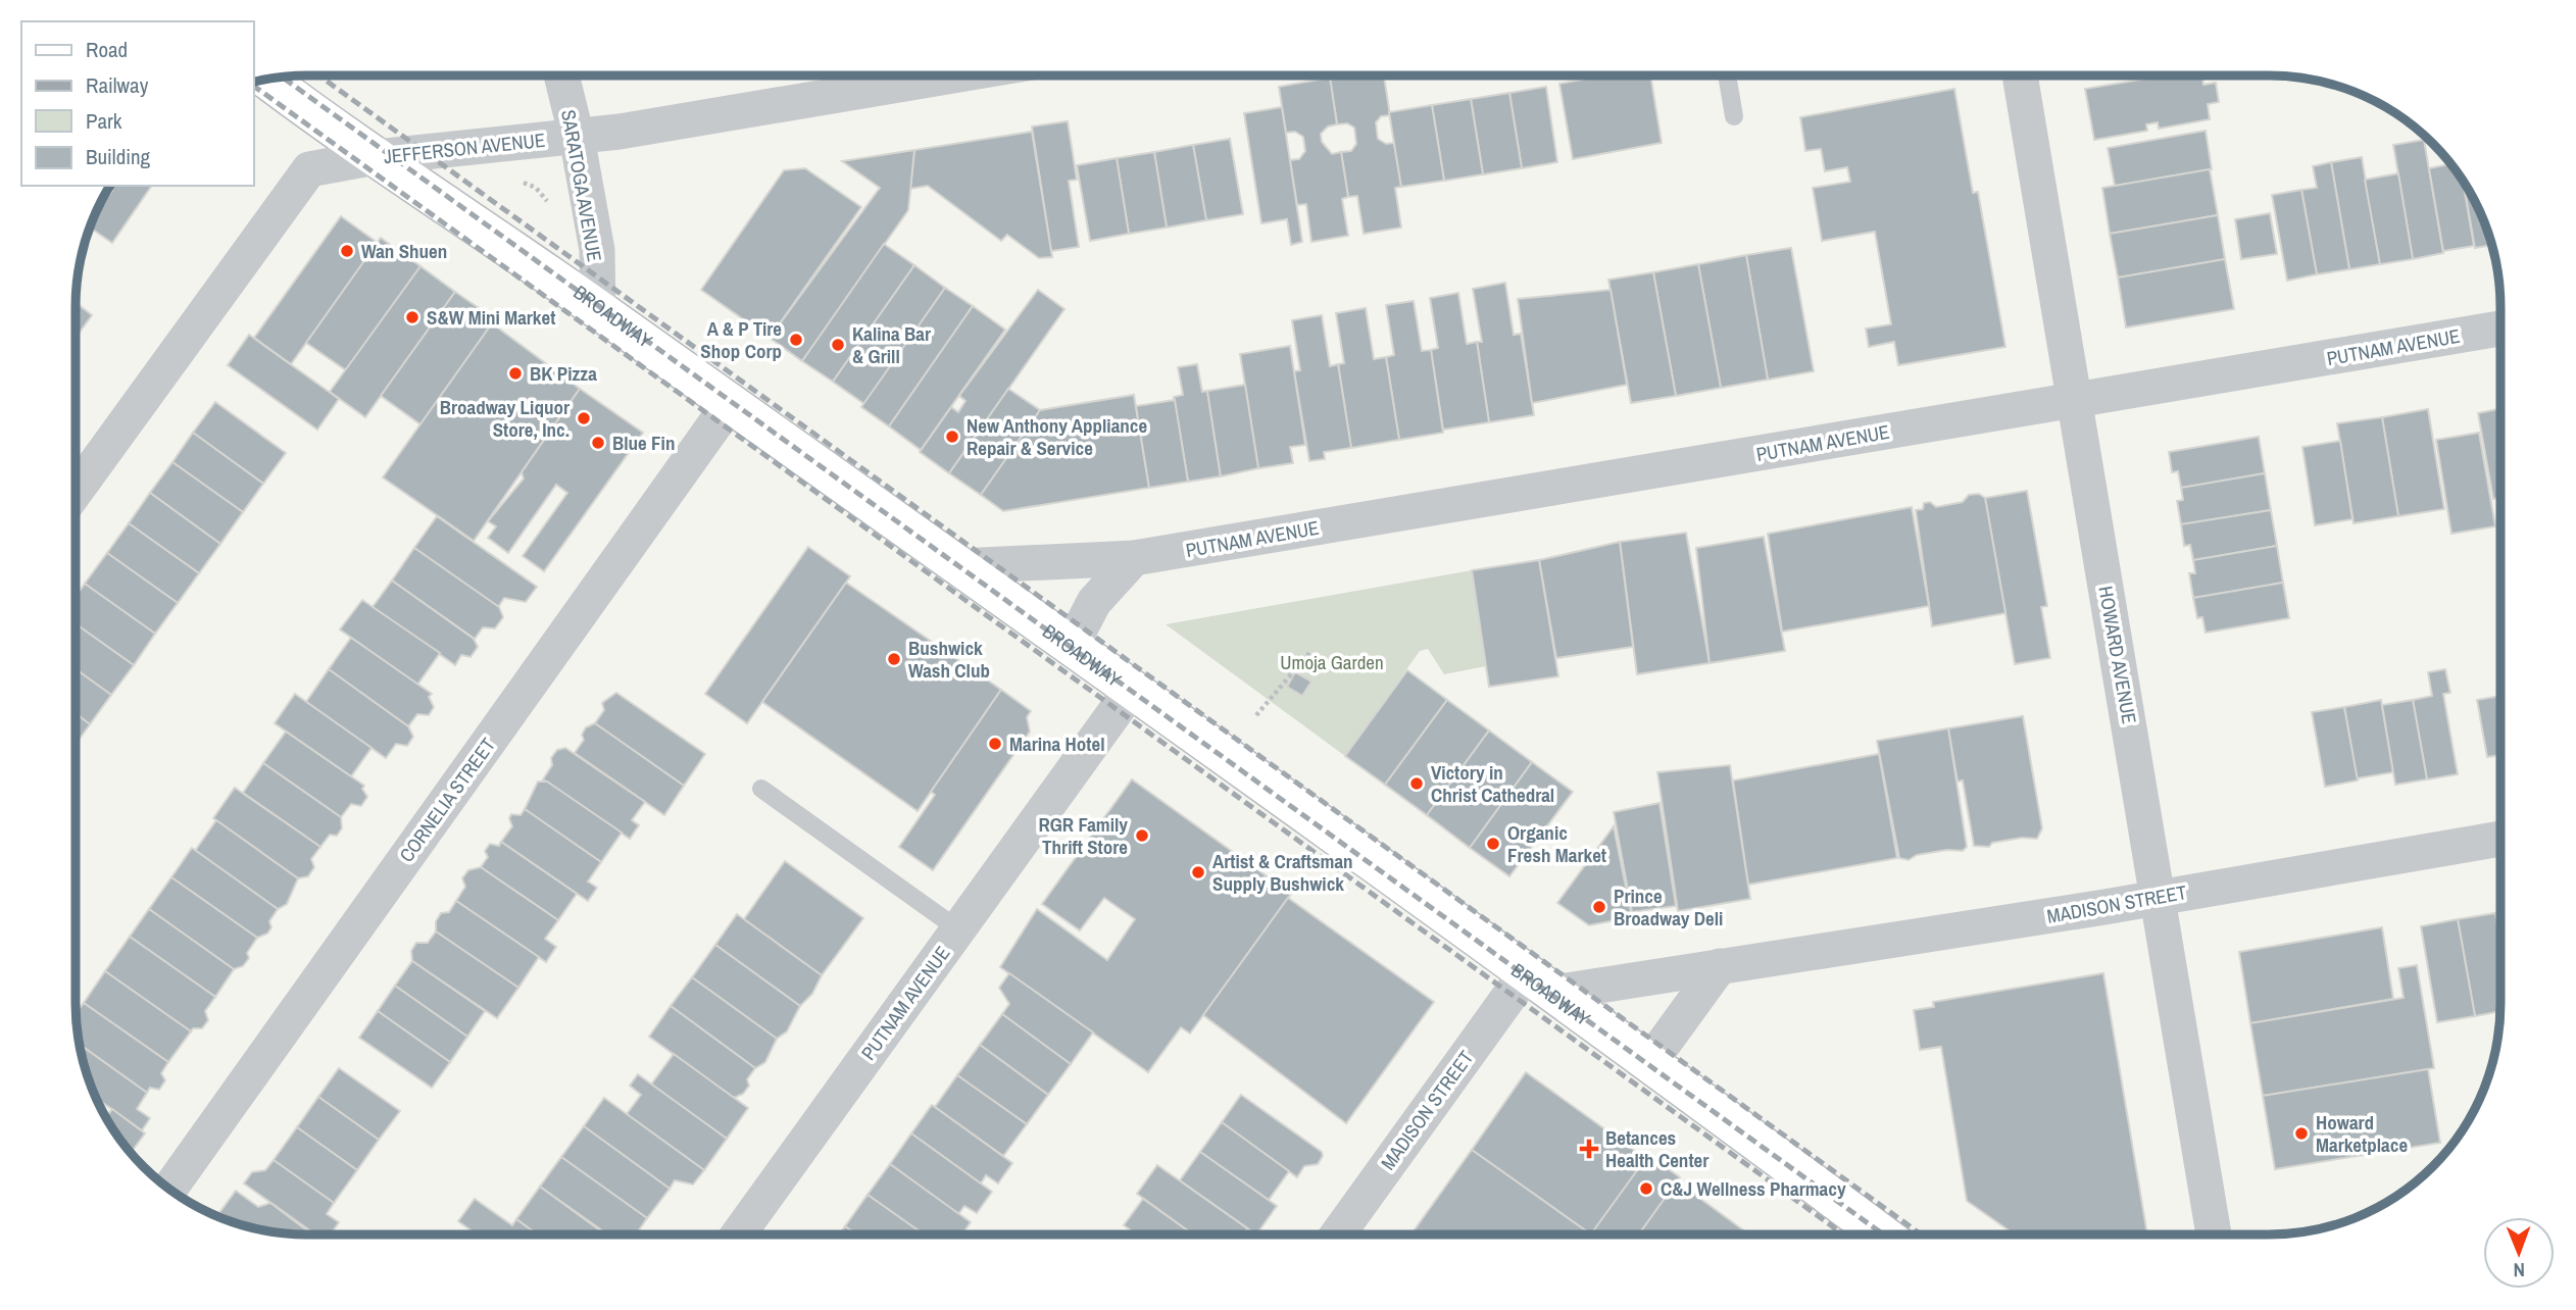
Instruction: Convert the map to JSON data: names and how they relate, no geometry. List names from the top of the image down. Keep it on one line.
{"streets":{"main road":["BROADWAY"],"street":["JEFFERSON AVENUE","SARATOGA AVENUE","PUTNAM AVENUE","HOWARD AVENUE","CORNELIA STREET","MADISON STREET"]},"crossings":[["JEFFERSON AVENUE","SARATOGA AVENUE"],["JEFFERSON AVENUE","BROADWAY"],["SARATOGA AVENUE","BROADWAY"],["BROADWAY","PUTNAM AVENUE"],["BROADWAY","CORNELIA STREET"],["BROADWAY","MADISON STREET"],["PUTNAM AVENUE","HOWARD AVENUE"],["HOWARD AVENUE","MADISON STREET"]],"parks":["Umoja Garden"],"places":{"other":["Wan Shuen","S&W Mini Market","A & P Tire Shop Corp","Kalina Bar & Grill","BK Pizza","Broadway Liquor Store, Inc.","New Anthony Appliance Repair & Service","Blue Fin","Bushwick Wash Club","Marina Hotel","Victory in Christ Cathedral","RGR Family Thrift Store","Organic Fresh Market","Artist & Craftsman Supply Bushwick","Prince Broadway Deli","Howard Marketplace","C&J Wellness Pharmacy"],"health":["Betances Health Center"]},"legend":["Road","Railway","Park","Building"],"north":"bottom"}
